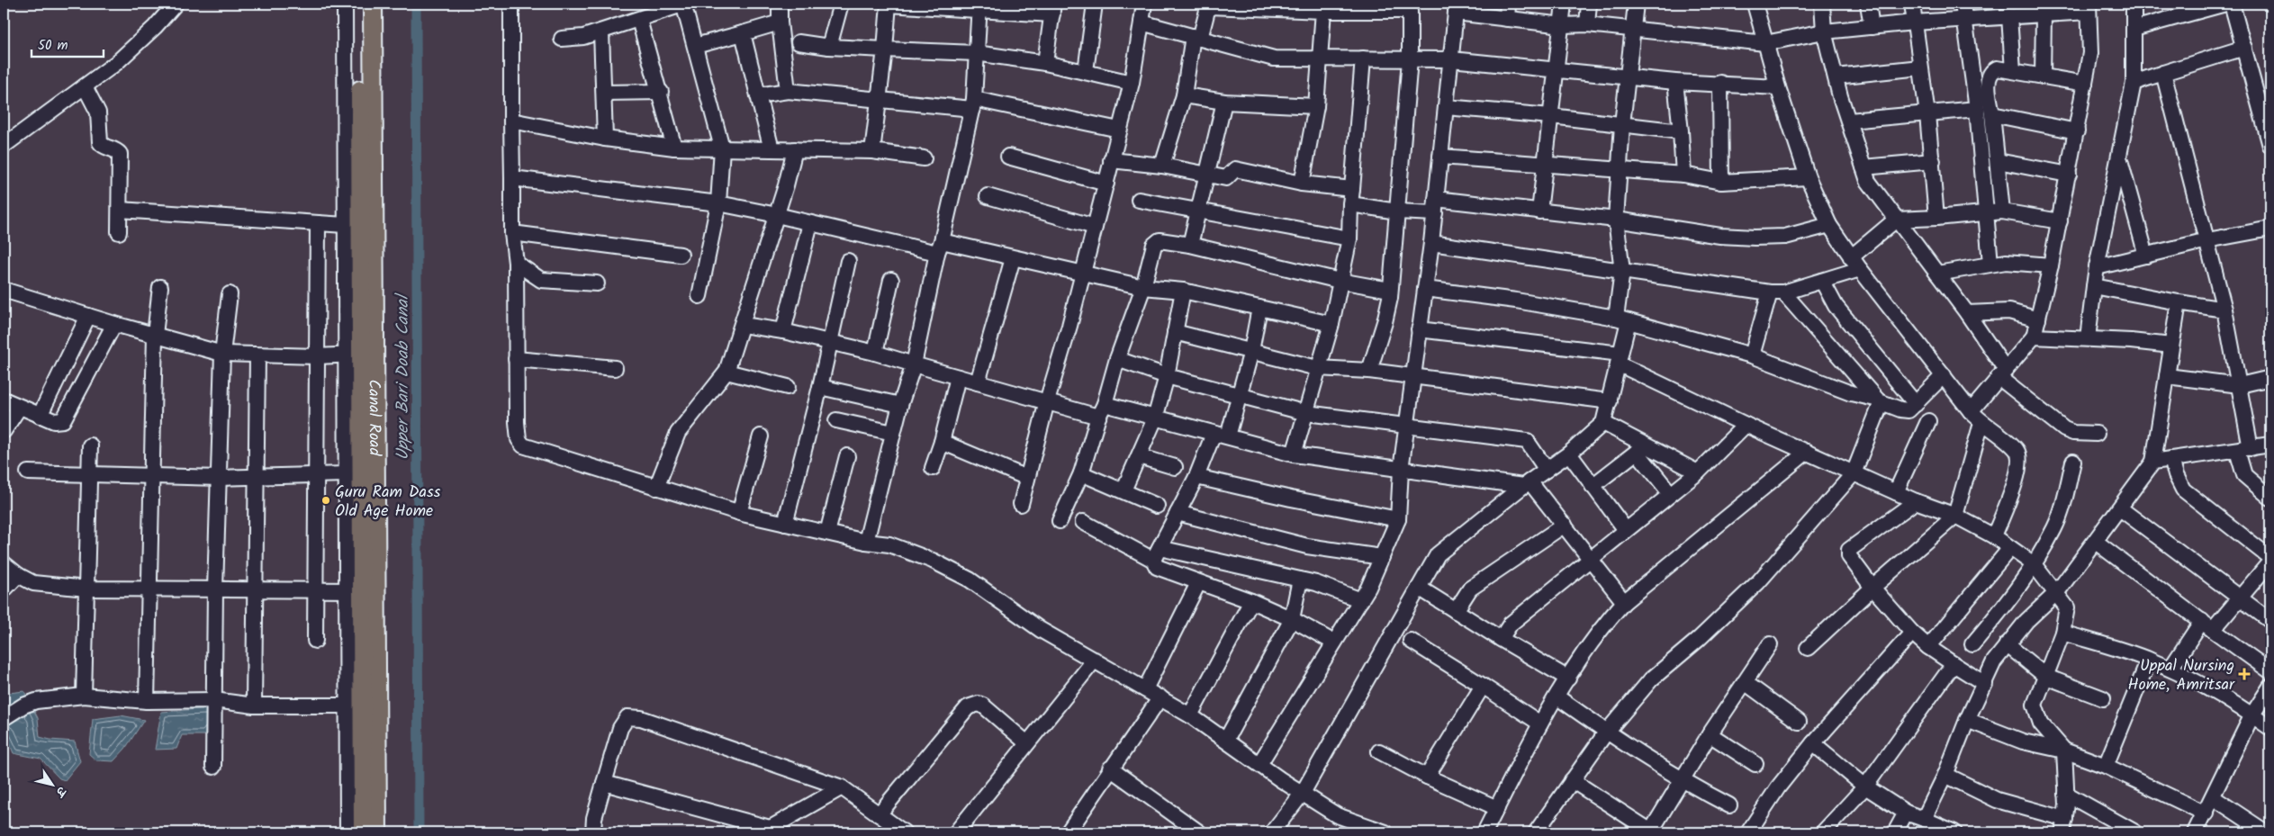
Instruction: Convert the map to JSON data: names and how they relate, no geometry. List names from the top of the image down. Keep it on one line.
{"streets":{"main road":["Canal Road"]},"water":["Upper Bari Doab Canal"],"places":{"other":["Guru Ram Dass Old Age Home"],"health":["Uppal Nursing Home, Amritsar"]},"scale_bar":"50 m","north":"bottom right"}
